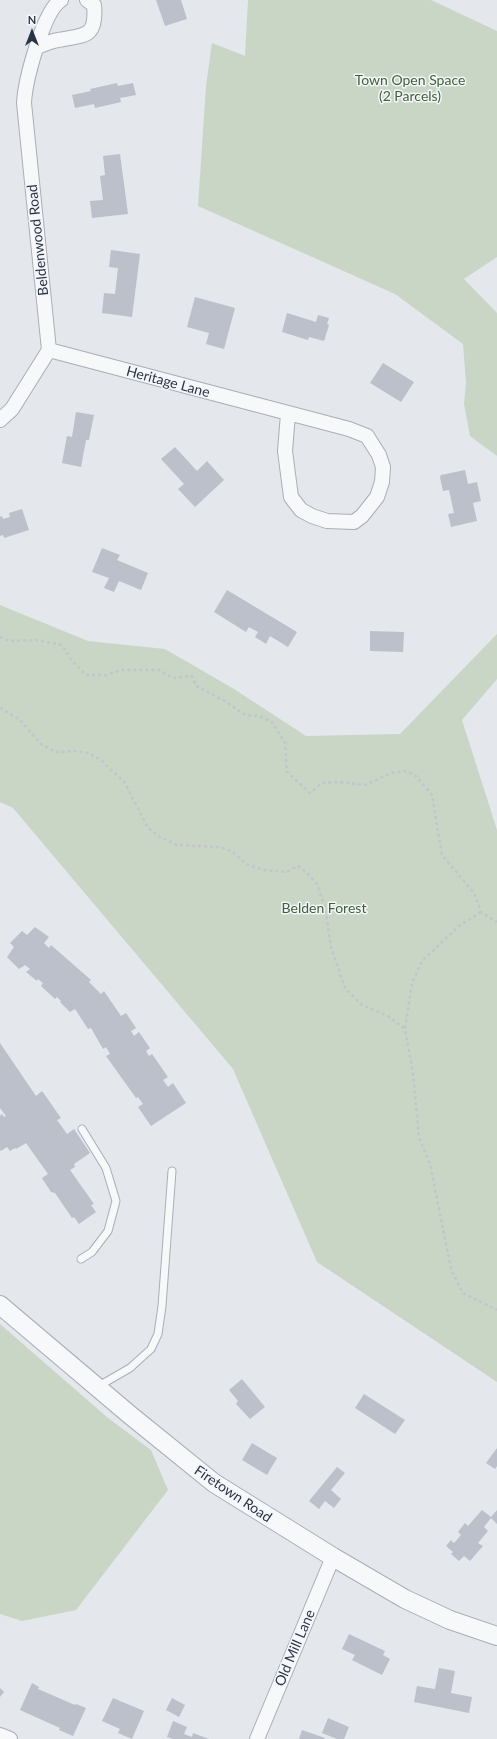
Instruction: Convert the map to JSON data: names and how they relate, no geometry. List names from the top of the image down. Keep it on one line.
{"streets":{"street":["Beldenwood Road","Heritage Lane","Firetown Road","Old Mill Lane"]},"crossings":[["Beldenwood Road","Heritage Lane"],["Firetown Road","Old Mill Lane"]],"parks":["Town Open Space (2 Parcels)","Belden Forest"],"north":"top"}
